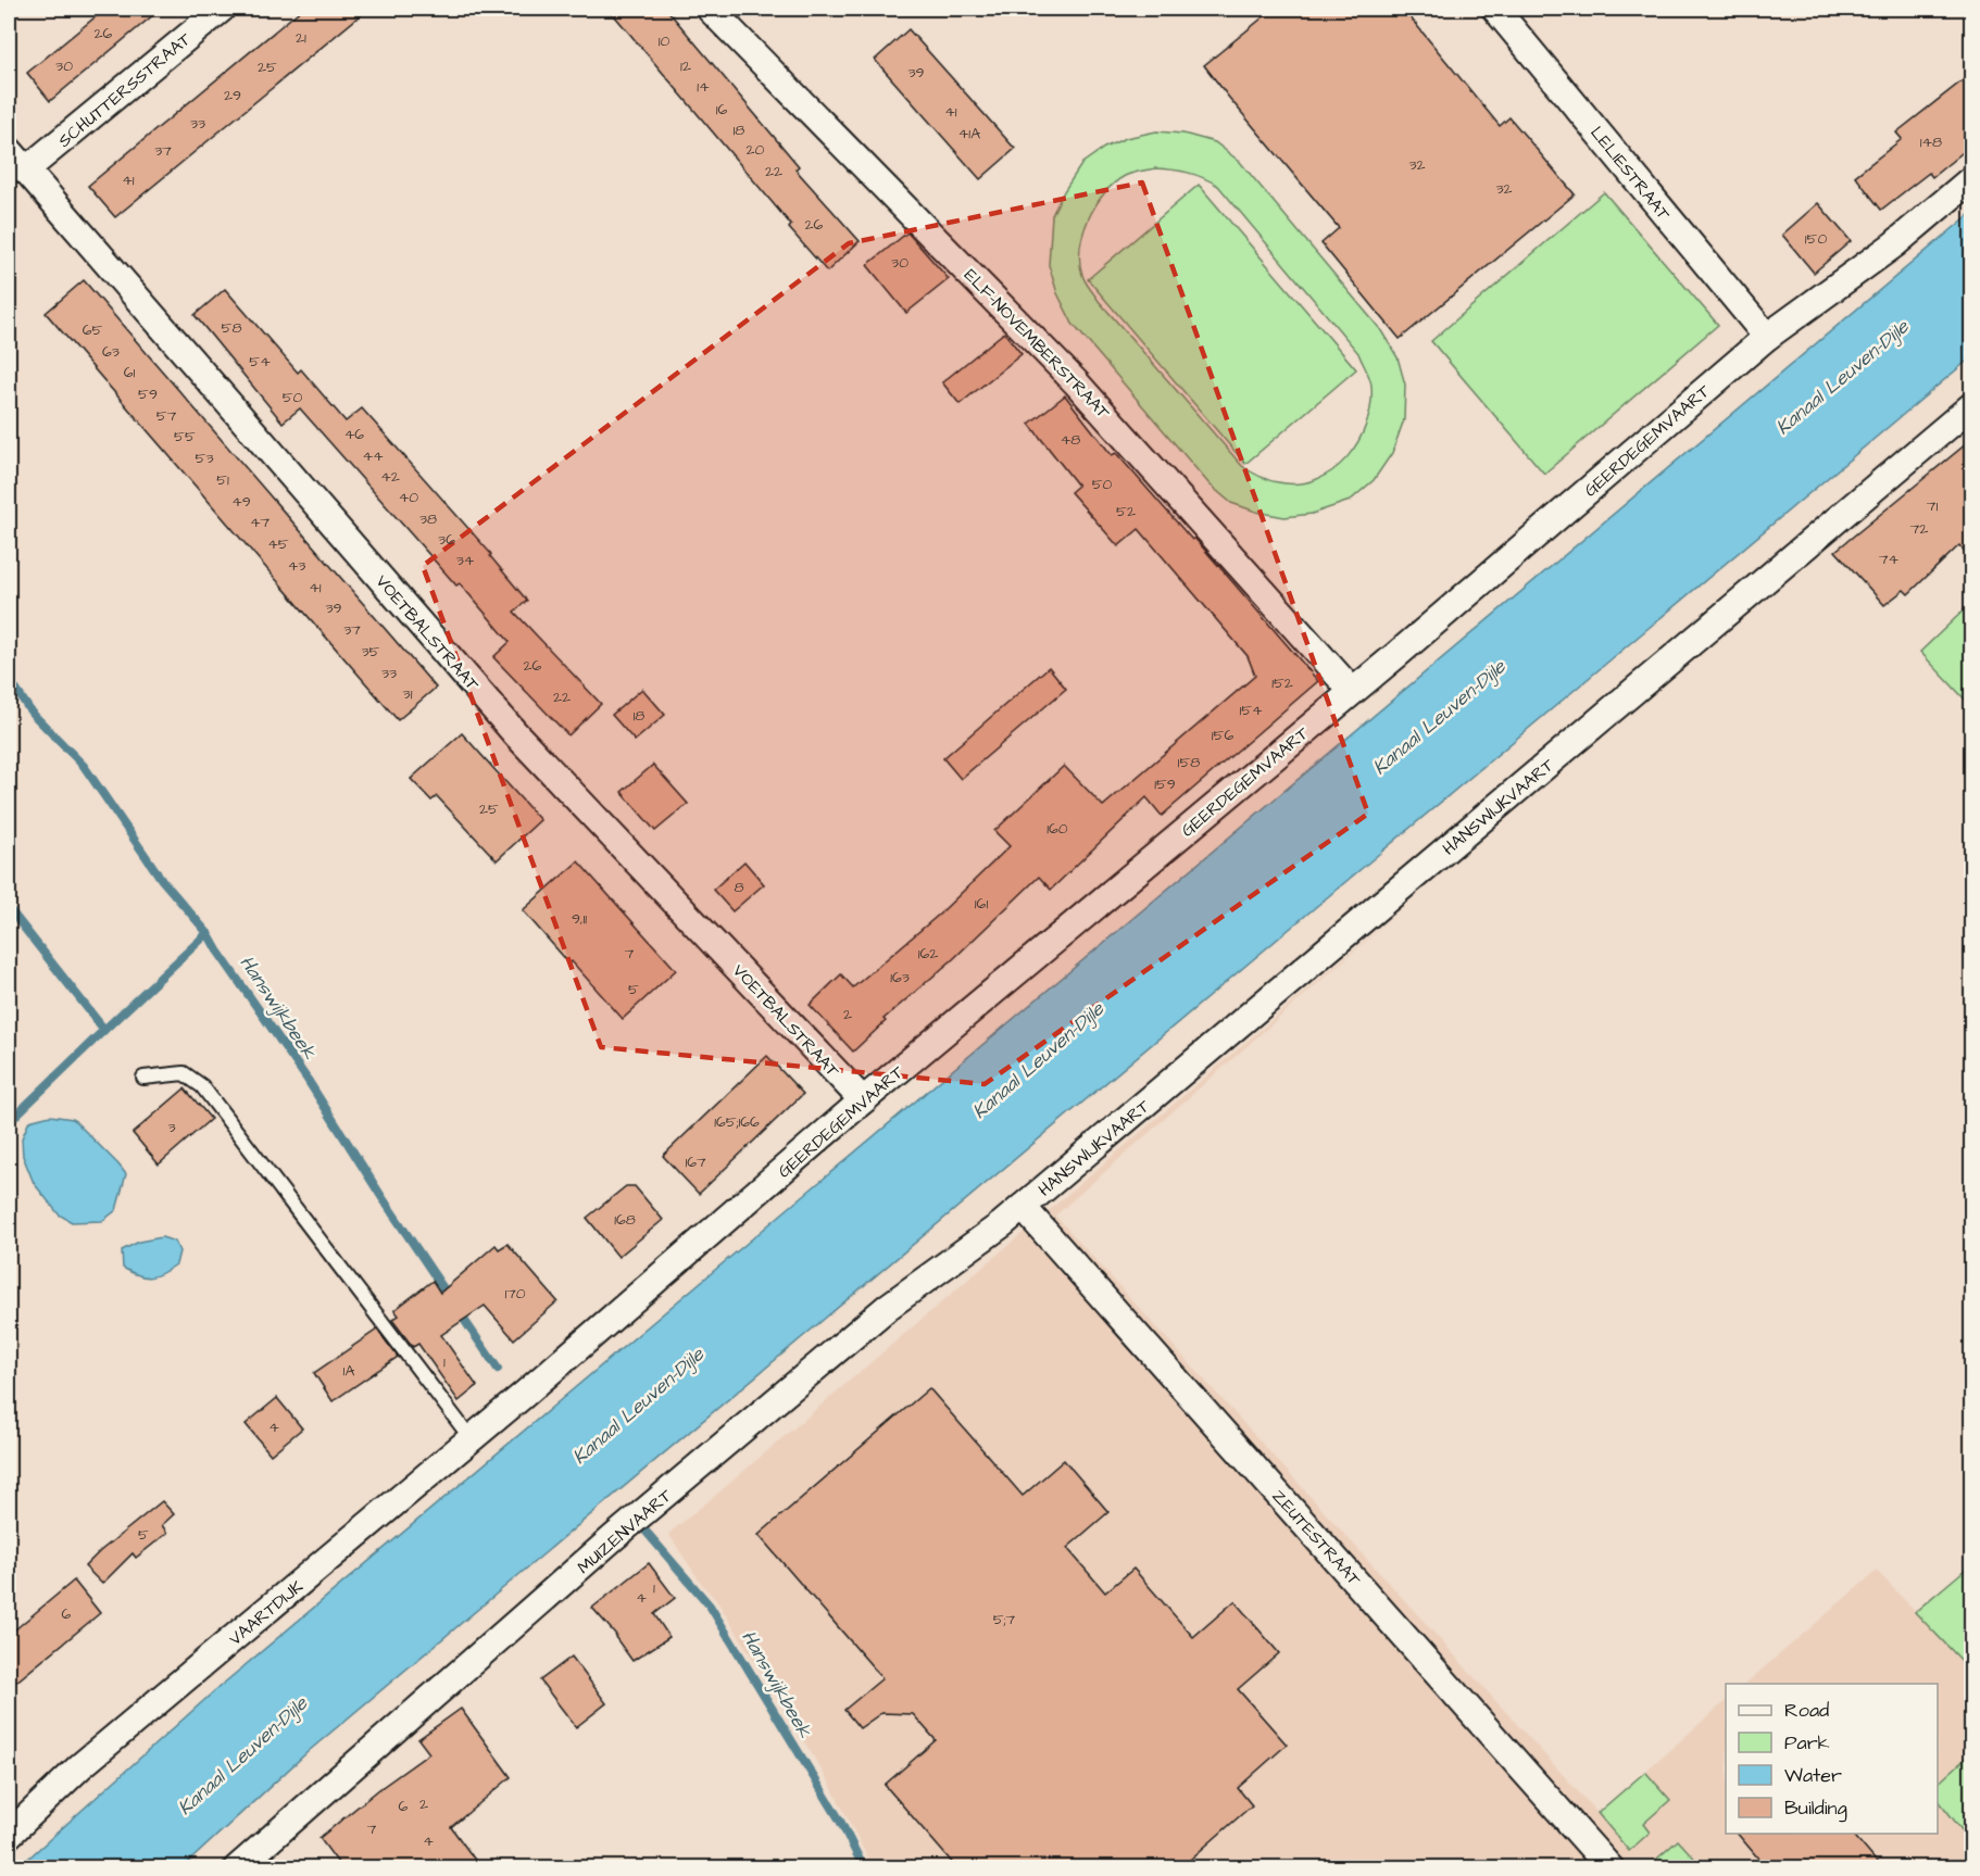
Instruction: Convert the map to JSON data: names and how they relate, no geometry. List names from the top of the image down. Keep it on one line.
{"streets":{"street":["SCHUTTERSSTRAAT","LELIESTRAAT","ELF-NOVEMBERSTRAAT","GEERDEGEMVAART","VOETBALSTRAAT","HANSWIJKVAART","MUIZENVAART","ZEUTESTRAAT","VAARTDIJK"]},"crossings":[["SCHUTTERSSTRAAT","VOETBALSTRAAT"],["LELIESTRAAT","GEERDEGEMVAART"],["ELF-NOVEMBERSTRAAT","GEERDEGEMVAART"],["GEERDEGEMVAART","VOETBALSTRAAT"],["GEERDEGEMVAART","VAARTDIJK"],["HANSWIJKVAART","MUIZENVAART"],["HANSWIJKVAART","ZEUTESTRAAT"],["MUIZENVAART","ZEUTESTRAAT"]],"water":["Kanaal Leuven-Dijle","Hanswijkbeek"],"house_numbers":["26","21","10","30","12","25","39","14","29","16","41","33","18","41A","148","20","37","32","22","41","32","26","150","30","58","65","63","54","61","59","50","57","46","55","48","44","53","42","51","50","40","49","71","52","38","47","72","36","45","74","34","43","41","39","37","35","26","33","152","31","22","154","18","156","158","159","25","160","8","161","9,11","7","162","163","5","2","165;166","3","167","168","170","1","1A","4","5","1","4","6","5;7","2","6","7","4"],"legend":["Road","Park","Water","Building"]}
